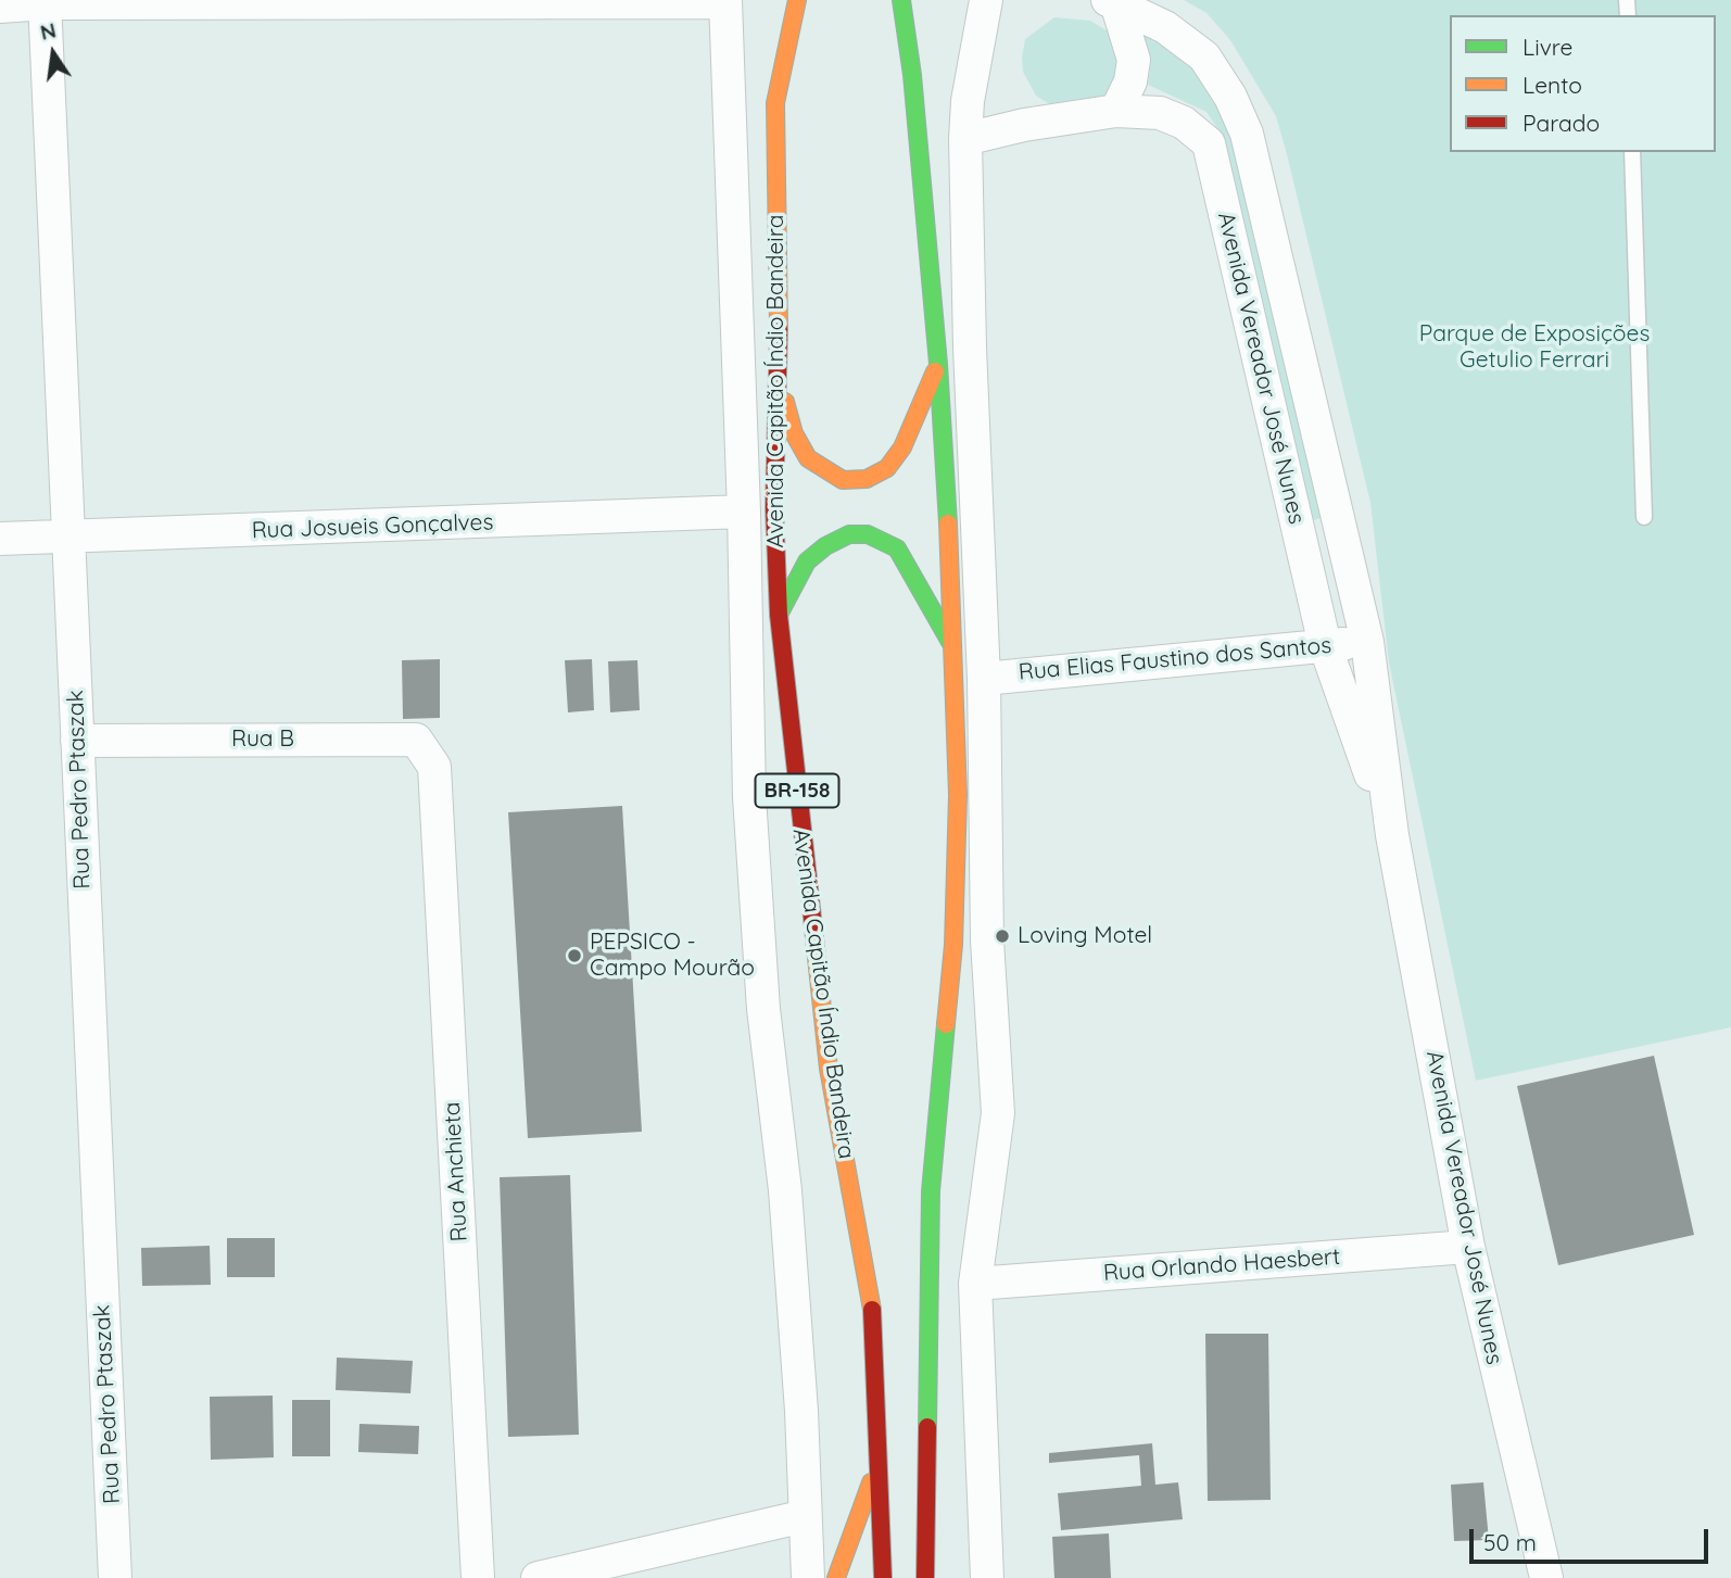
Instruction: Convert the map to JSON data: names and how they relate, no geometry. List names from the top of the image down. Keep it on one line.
{"streets":{"main road":["Avenida Capitão Índio Bandeira","BR-158"],"street":["Avenida Vereador José Nunes","Rua Josueis Gonçalves","Rua Elias Faustino dos Santos","Rua B","Rua Pedro Ptaszak","Rua Anchieta","Rua Orlando Haesbert"]},"crossings":[["Avenida Vereador José Nunes","Rua Elias Faustino dos Santos"],["Avenida Vereador José Nunes","Rua Orlando Haesbert"],["Rua Josueis Gonçalves","Rua Pedro Ptaszak"],["Rua B","Rua Pedro Ptaszak"],["Rua B","Rua Anchieta"]],"parks":["Parque de Exposições Getulio Ferrari"],"places":["Loving Motel","PEPSICO - Campo Mourão"],"legend":["Livre","Lento","Parado"],"scale_bar":"50 m","north":"top"}
